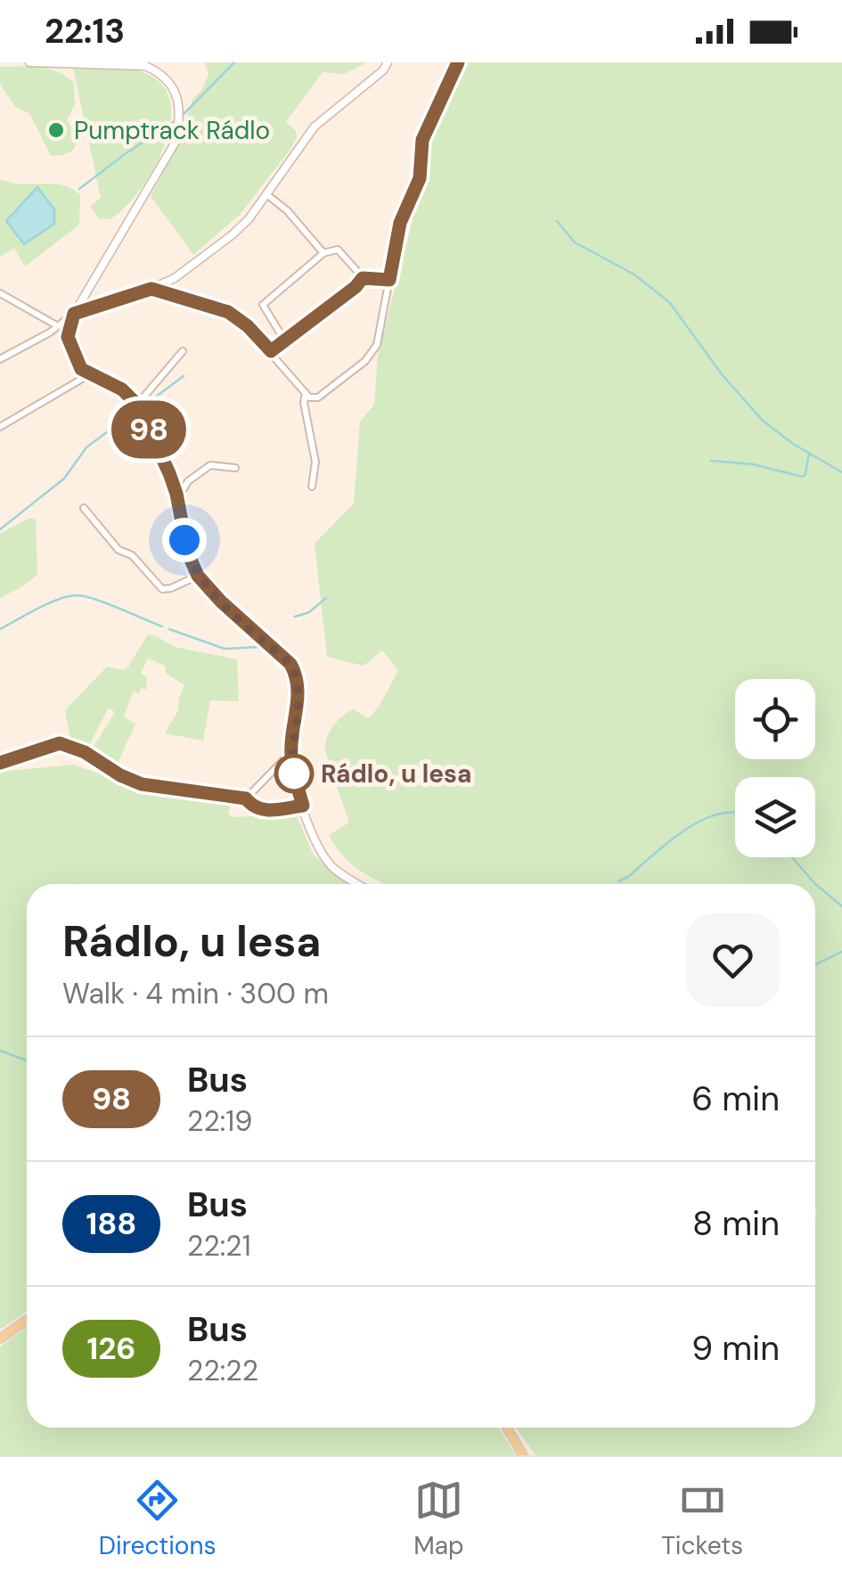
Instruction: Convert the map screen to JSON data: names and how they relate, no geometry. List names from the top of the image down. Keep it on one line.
{"places":["Pumptrack Rádlo","Rádlo, u lesa"],"lines":["bus line 98"],"page":{"status":"22:13","on_map":"98","heading":["Rádlo, u lesa","Walk · 4 min · 300 m"],"list":[{"mark":"98","name":"Bus","note":"22:19","value":"6 min"},{"mark":"188","name":"Bus","note":"22:21","value":"8 min"},{"mark":"126","name":"Bus","note":"22:22","value":"9 min"}],"tabs":["Directions","Map","Tickets"]}}
